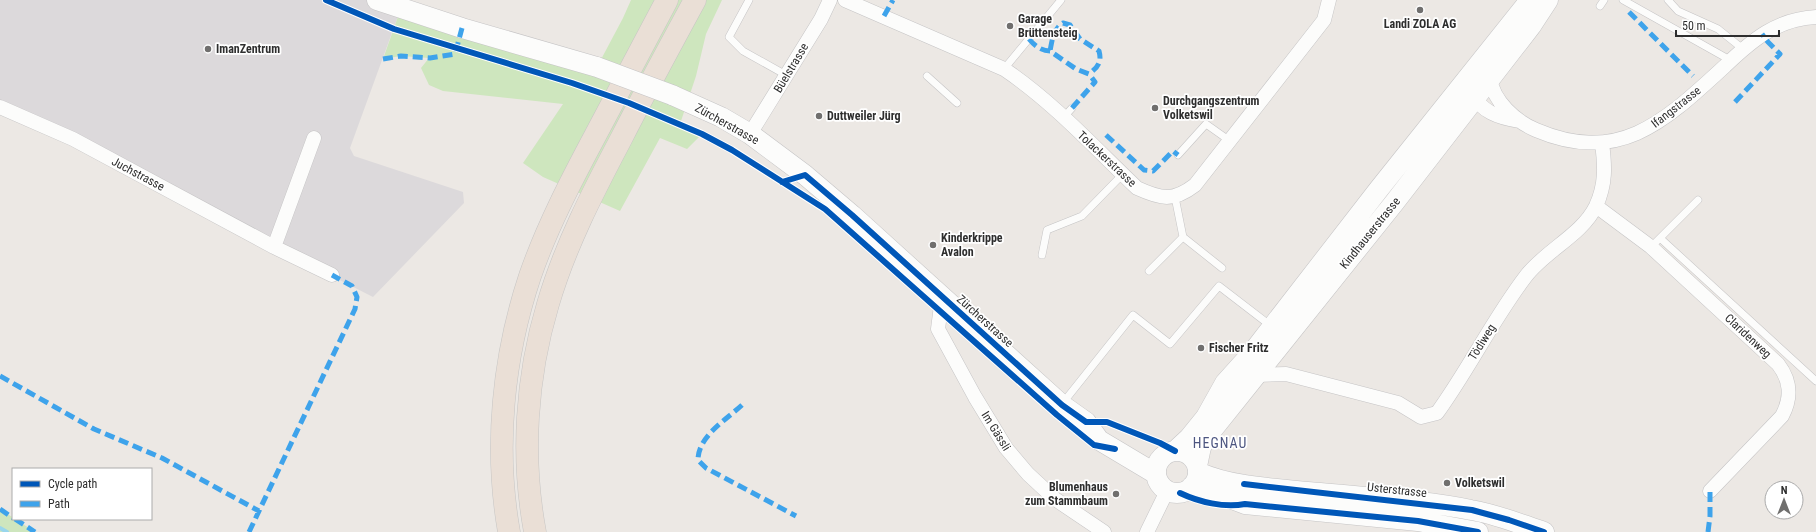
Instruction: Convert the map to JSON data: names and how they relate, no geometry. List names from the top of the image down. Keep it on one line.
{"streets":{"main road":["Zürcherstrasse","Kindhauserstrasse","Usterstrasse"],"street":["Büelstrasse","Ifangstrasse","Tolackerstrasse","Juchstrasse","Claridenweg","Tödiweg","Im Gässli"]},"crossings":[["Büelstrasse","Zürcherstrasse"],["Ifangstrasse","Kindhauserstrasse"],["Ifangstrasse","Tödiweg"],["Zürcherstrasse","Kindhauserstrasse"],["Zürcherstrasse","Im Gässli"],["Zürcherstrasse","Usterstrasse"],["Kindhauserstrasse","Tödiweg"],["Kindhauserstrasse","Usterstrasse"],["Claridenweg","Tödiweg"]],"districts":["HEGNAU"],"places":["Landi ZOLA AG","Garage Brüttensteig","ImanZentrum","Durchgangszentrum Volketswil","Duttweiler Jürg","Kinderkrippe Avalon","Fischer Fritz","Volketswil","Blumenhaus zum Stammbaum"],"legend":["Cycle path","Path"],"scale_bar":"50 m","north":"top"}
